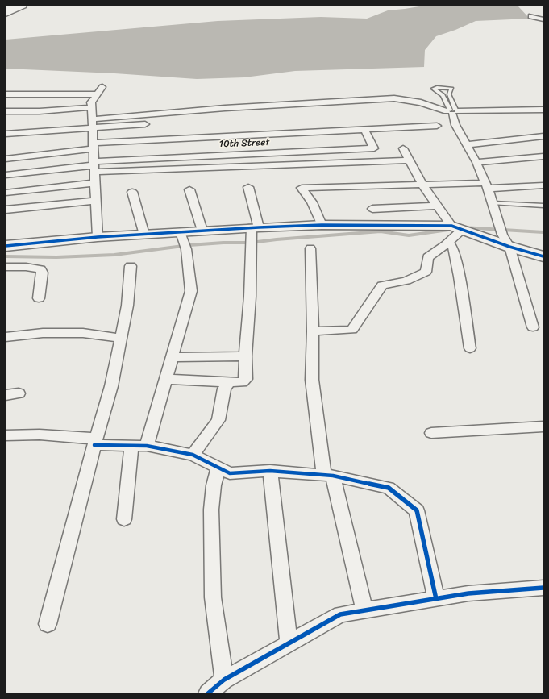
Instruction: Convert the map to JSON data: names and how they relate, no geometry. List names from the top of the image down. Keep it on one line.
{"streets":{"street":["10th Street"]}}
